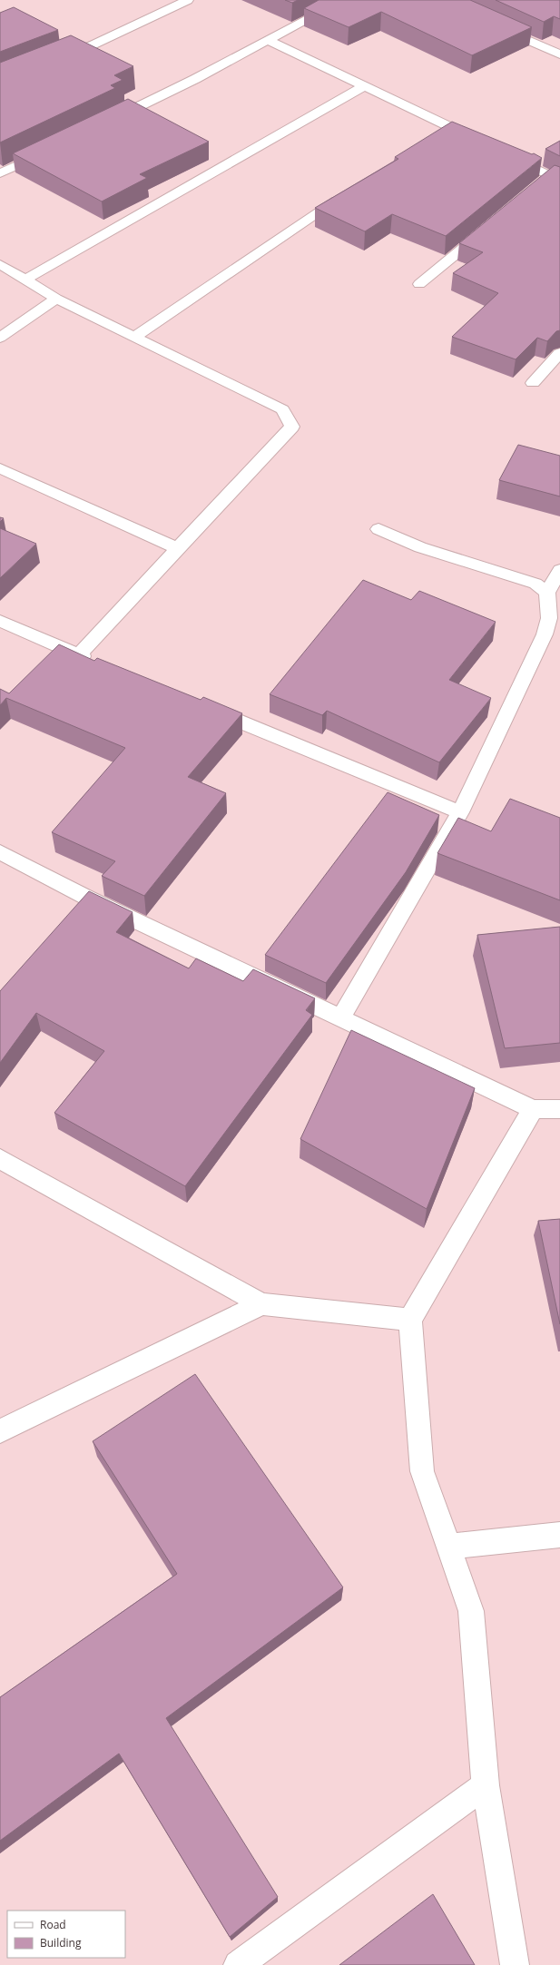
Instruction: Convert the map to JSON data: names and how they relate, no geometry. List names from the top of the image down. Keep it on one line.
{"legend":["Road","Building"]}
